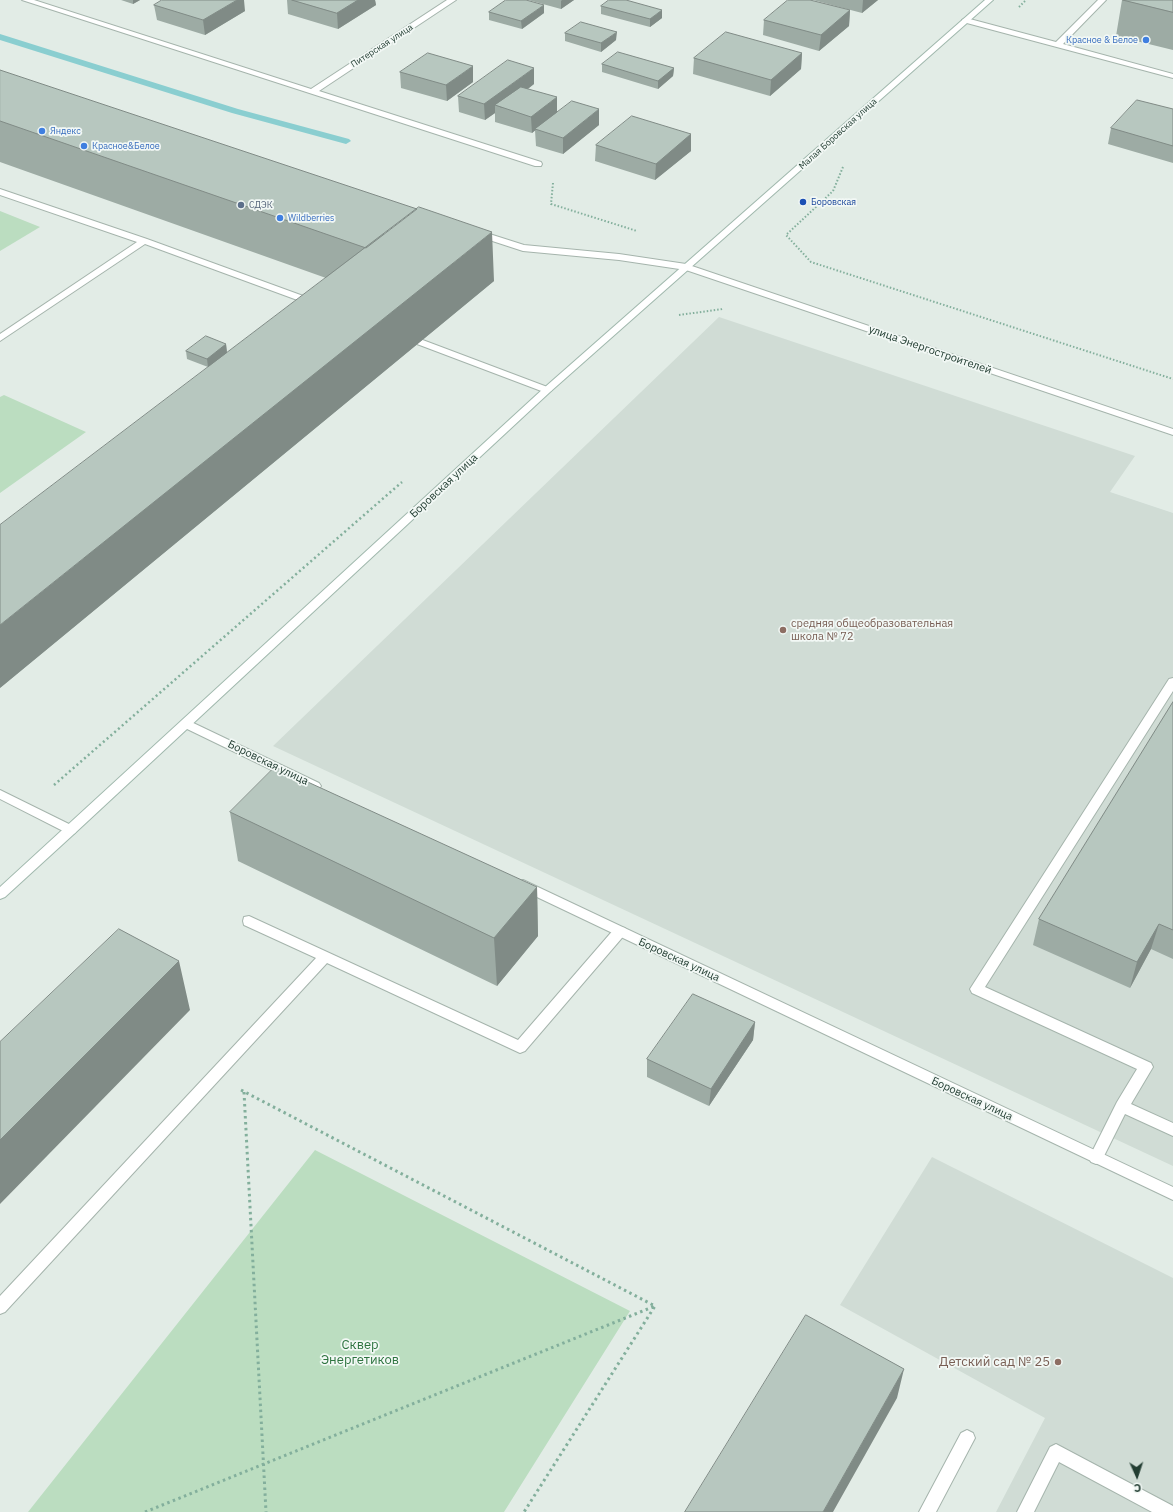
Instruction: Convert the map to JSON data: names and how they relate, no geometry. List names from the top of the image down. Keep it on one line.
{"streets":{"street":["Питерская улица","Малая Боровская улица","улица Энергостроителей","Боровская улица"]},"crossings":[["Малая Боровская улица","улица Энергостроителей"],["Малая Боровская улица","Боровская улица"],["улица Энергостроителей","Боровская улица"]],"parks":["Сквер Энергетиков"],"places":["Красное & Белое","Яндекс","Красное&Белое","Боровская","СДЭК","Wildberries","средняя общеобразовательная школа № 72","Детский сад № 25"],"north":"bottom"}
